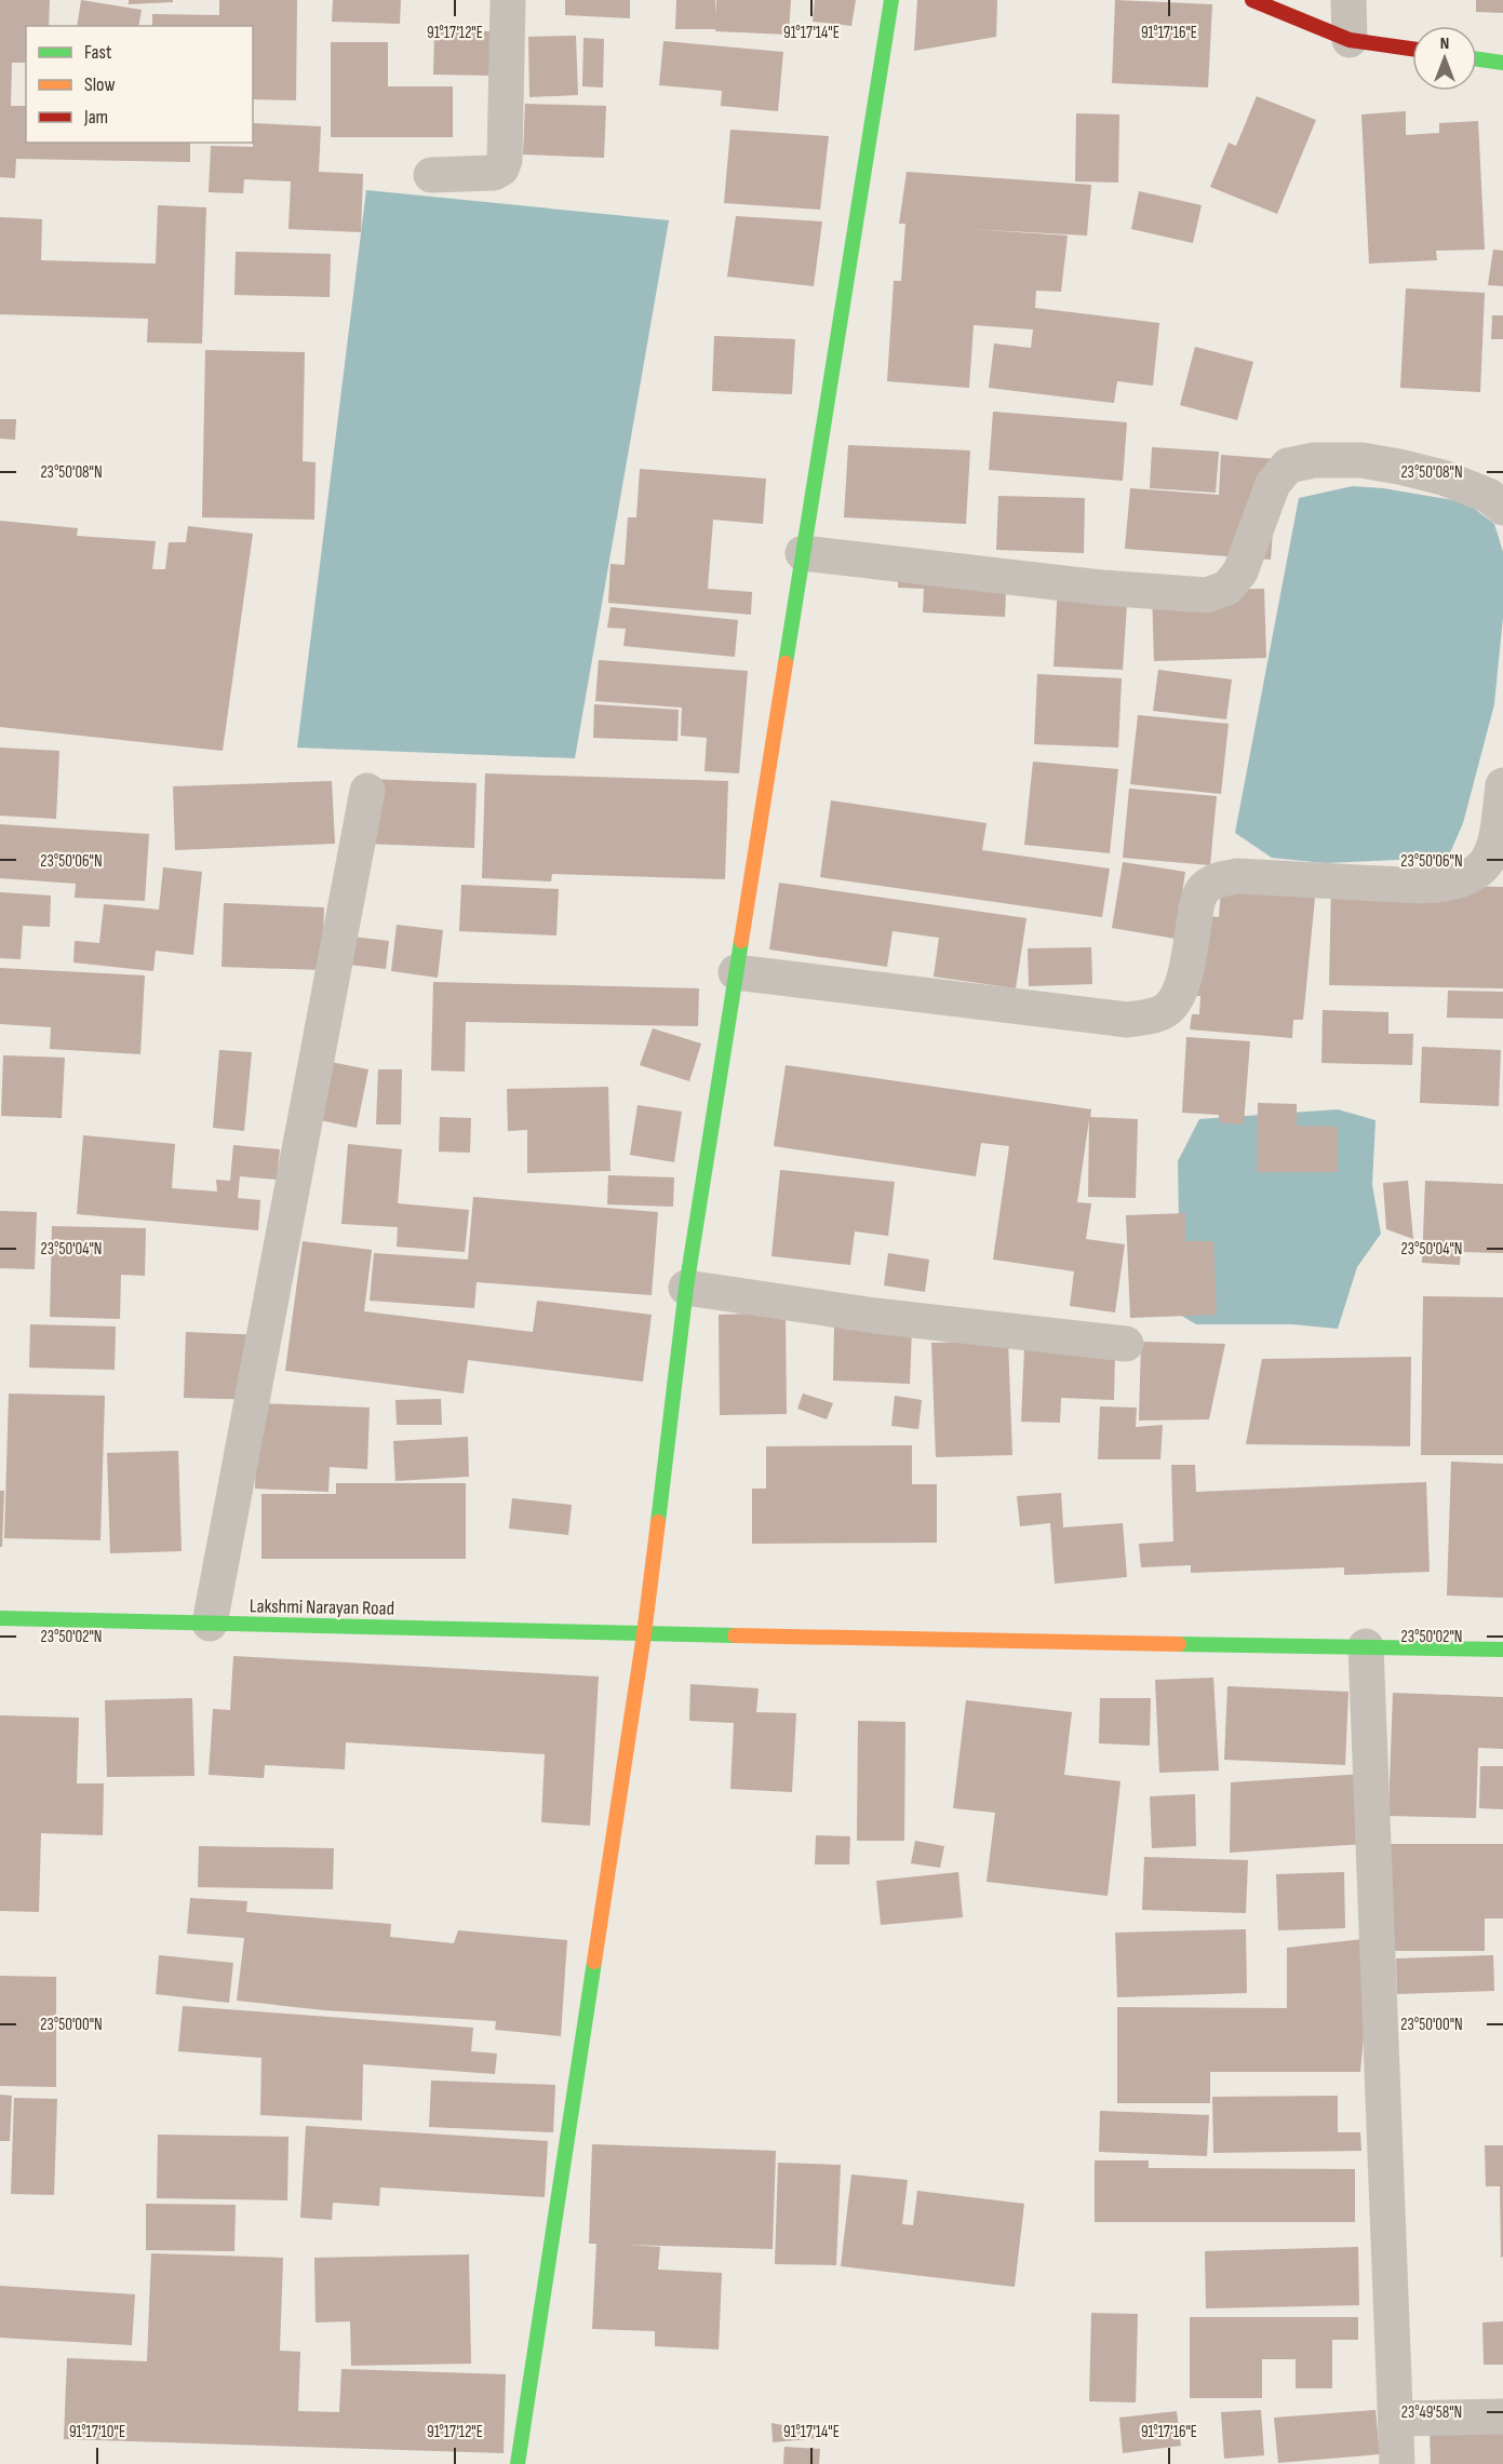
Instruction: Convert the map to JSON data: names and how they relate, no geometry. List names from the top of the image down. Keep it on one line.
{"streets":{"street":["Lakshmi Narayan Road"]},"legend":["Fast","Slow","Jam"],"north":"top","coordinates":["91°17'12\"E","91°17'14\"E","91°17'16\"E","23°50'08\"N","23°50'06\"N","23°50'04\"N","23°50'02\"N","23°50'00\"N","23°49'58\"N","91°17'10\"E"]}
